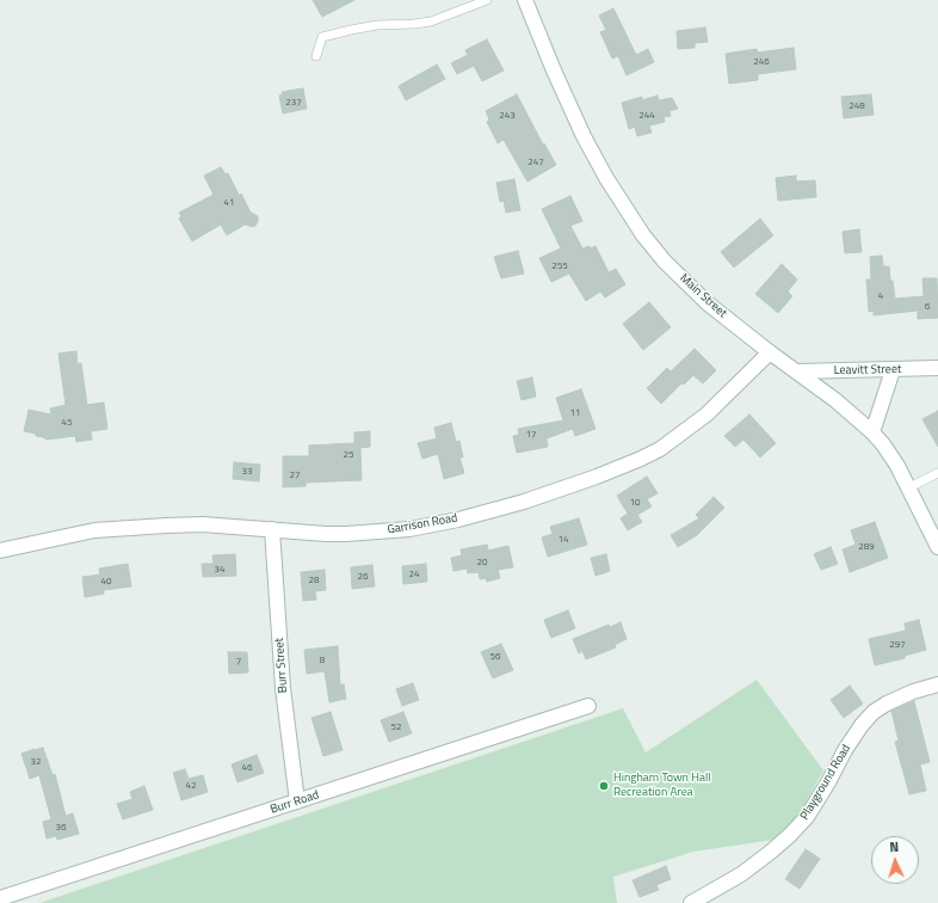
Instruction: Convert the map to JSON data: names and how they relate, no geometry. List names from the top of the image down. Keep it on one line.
{"streets":{"street":["Main Street","Leavitt Street","Garrison Road","Burr Street","Playground Road","Burr Road"]},"crossings":[["Main Street","Leavitt Street"],["Main Street","Garrison Road"],["Garrison Road","Burr Street"],["Burr Street","Burr Road"]],"places":["Hingham Town Hall Recreation Area"],"house_numbers":["246","237","248","243","244","247","41","255","4","6","11","45","17","25","33","27","10","14","289","20","34","24","26","28","40","297","56","8","7","52","32","46","42","36"],"north":"top"}
